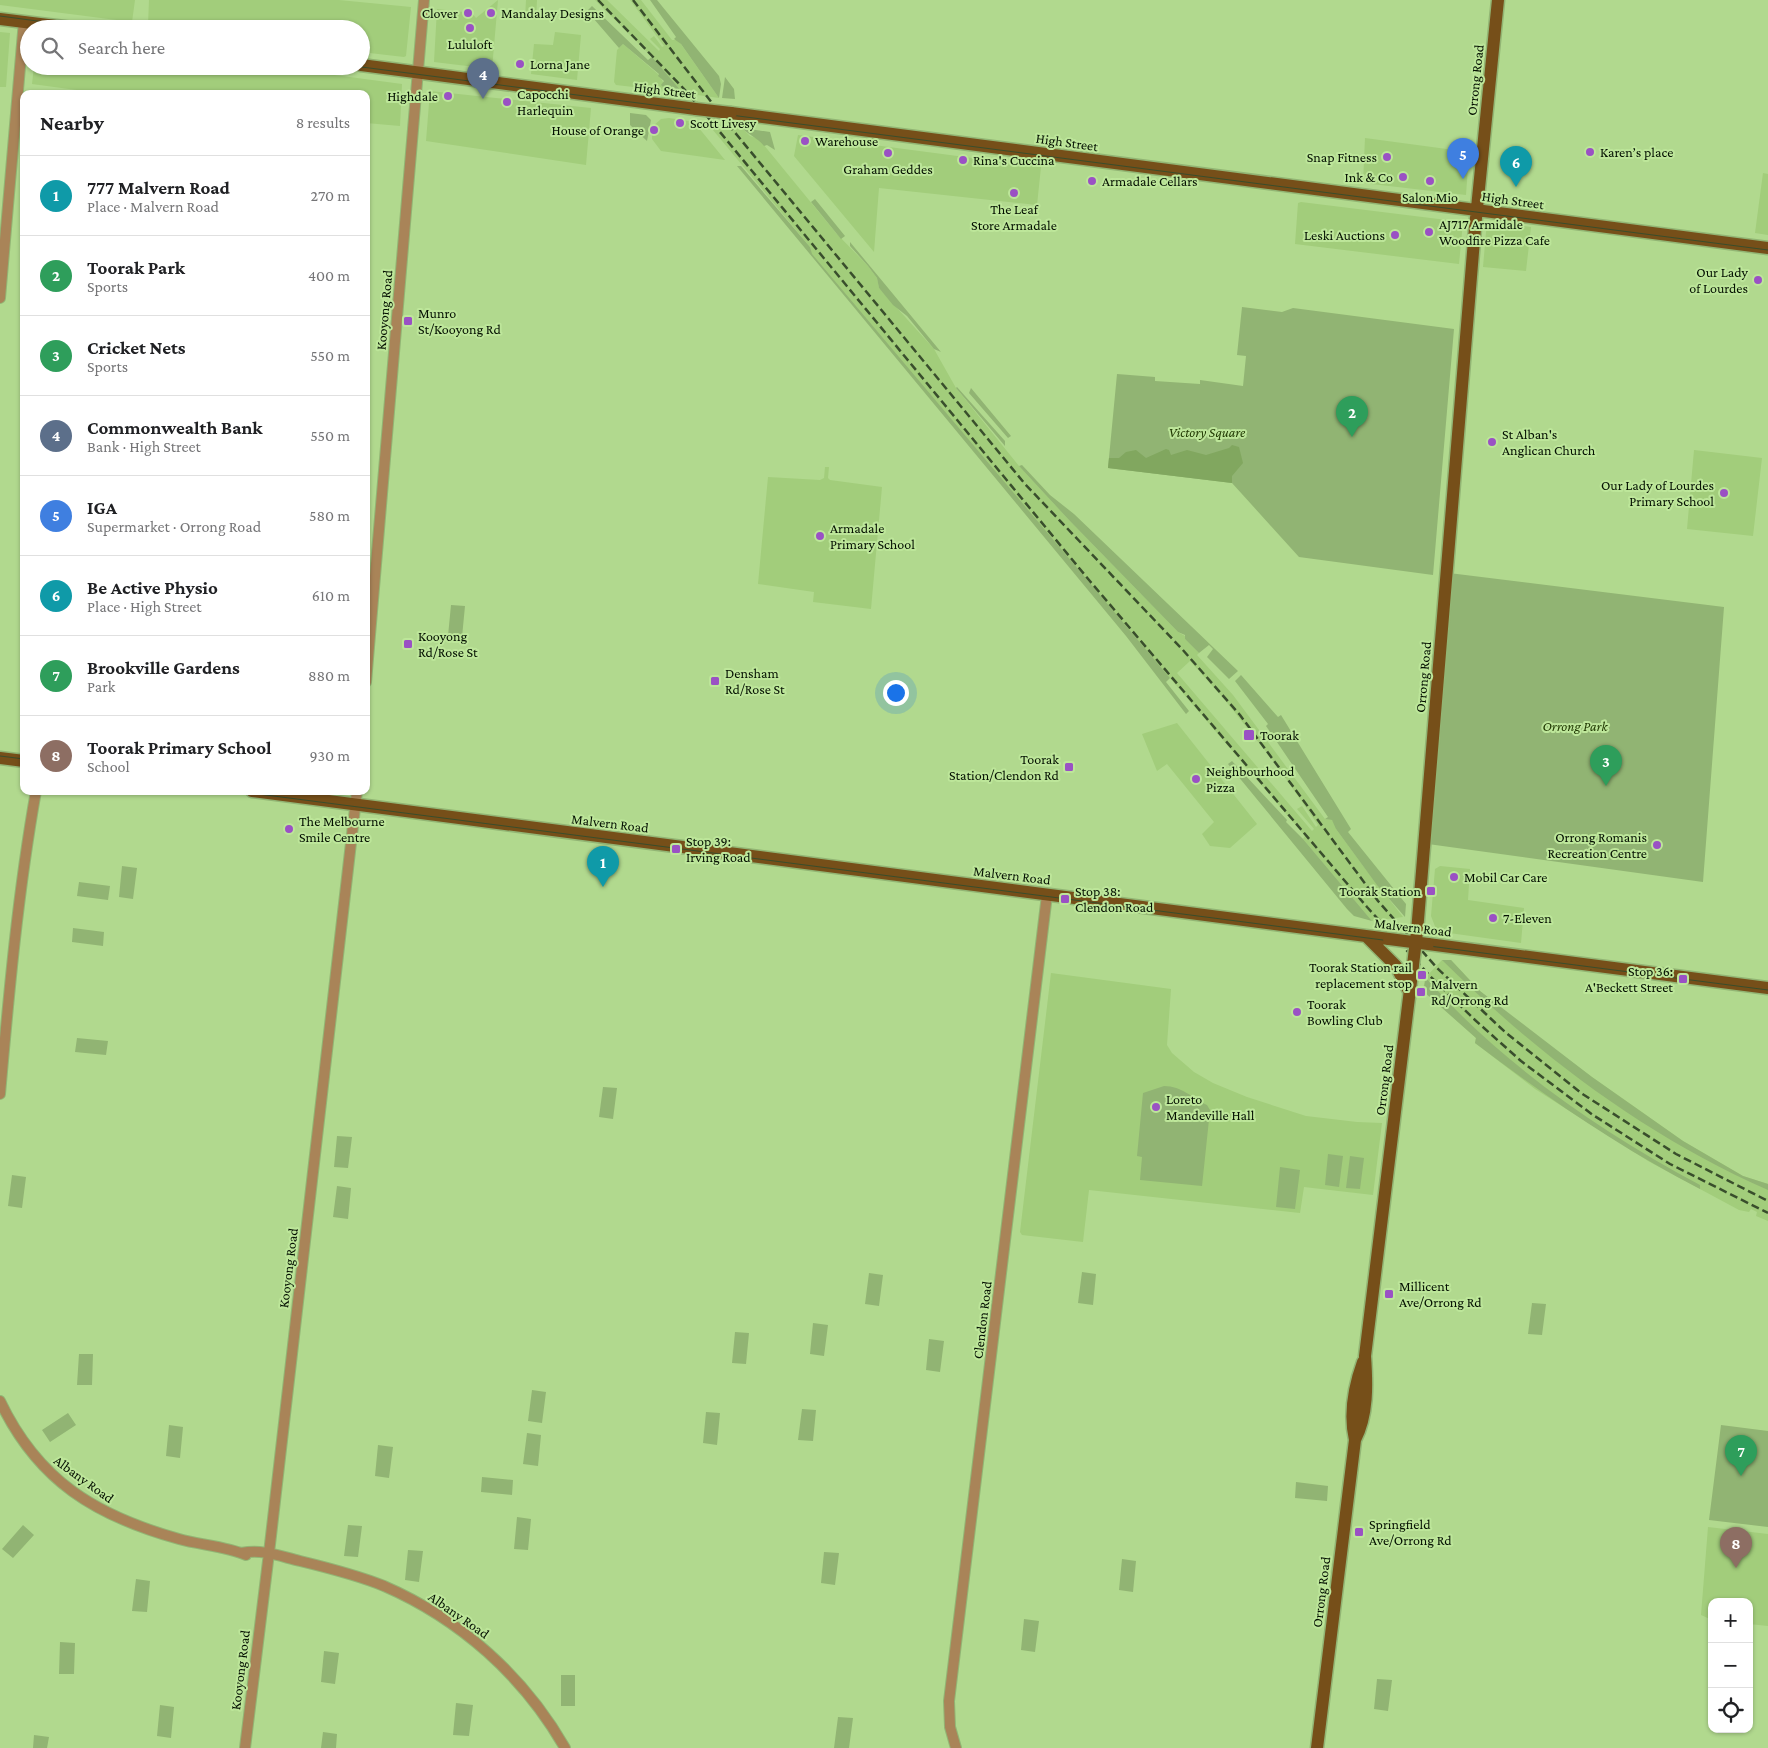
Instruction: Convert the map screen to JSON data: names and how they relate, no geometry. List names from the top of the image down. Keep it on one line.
{"streets":{"main road":["Orrong Road","High Street","Malvern Road"],"street":["Kooyong Road","Clendon Road","Albany Road"]},"crossings":[["Orrong Road","High Street"],["Orrong Road","Malvern Road"],["High Street","Kooyong Road"],["Kooyong Road","Malvern Road"],["Kooyong Road","Albany Road"],["Malvern Road","Clendon Road"]],"parks":["Victory Square","Orrong Park"],"places":{"other":["Clover","Mandalay Designs","Lululoft","Lorna Jane","Highdale","Capocchi Harlequin","Scott Livesy","House of Orange","Warehouse","Karen’s place","Graham Geddes","Snap Fitness","Rina's Cuccina","Ink & Co","Armadale Cellars","Salon Mio","The Leaf Store Armadale","AJ717 Armidale Woodfire Pizza Cafe","Leski Auctions","Our Lady of Lourdes","St Alban's Anglican Church","Our Lady of Lourdes Primary School","Armadale Primary School","Neighbourhood Pizza","The Melbourne Smile Centre","Orrong Romanis Recreation Centre","Mobil Car Care","7-Eleven","Toorak Bowling Club","Loreto Mandeville Hall"],"transit":["Munro St/Kooyong Rd","Kooyong Rd/Rose St","Densham Rd/Rose St","Toorak","Toorak Station/Clendon Rd","Stop 39: Irving Road","Toorak Station","Stop 38: Clendon Road","Toorak Station rail replacement stop","Stop 36: A'Beckett Street","Malvern Rd/Orrong Rd","Millicent Ave/Orrong Rd","Springfield Ave/Orrong Rd"]},"page":{"search":"Search here","pins":["4","5","6","2","3","1","7","8"],"heading":["Nearby","8 results"],"list":[{"mark":"1","name":"777 Malvern Road","note":"Place · Malvern Road","value":"270 m"},{"mark":"2","name":"Toorak Park","note":"Sports","value":"400 m"},{"mark":"3","name":"Cricket Nets","note":"Sports","value":"550 m"},{"mark":"4","name":"Commonwealth Bank","note":"Bank · High Street","value":"550 m"},{"mark":"5","name":"IGA","note":"Supermarket · Orrong Road","value":"580 m"},{"mark":"6","name":"Be Active Physio","note":"Place · High Street","value":"610 m"},{"mark":"7","name":"Brookville Gardens","note":"Park","value":"880 m"},{"mark":"8","name":"Toorak Primary School","note":"School","value":"930 m"}],"map_buttons":["+","−"]}}
